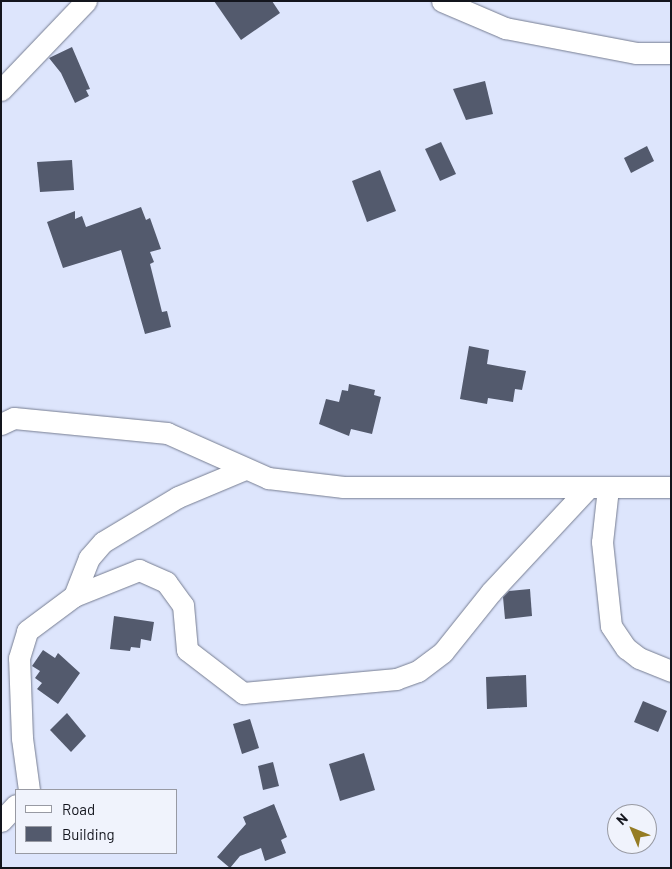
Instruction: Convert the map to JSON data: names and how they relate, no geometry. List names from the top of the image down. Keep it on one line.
{"legend":["Road","Building"],"north":"top left"}
